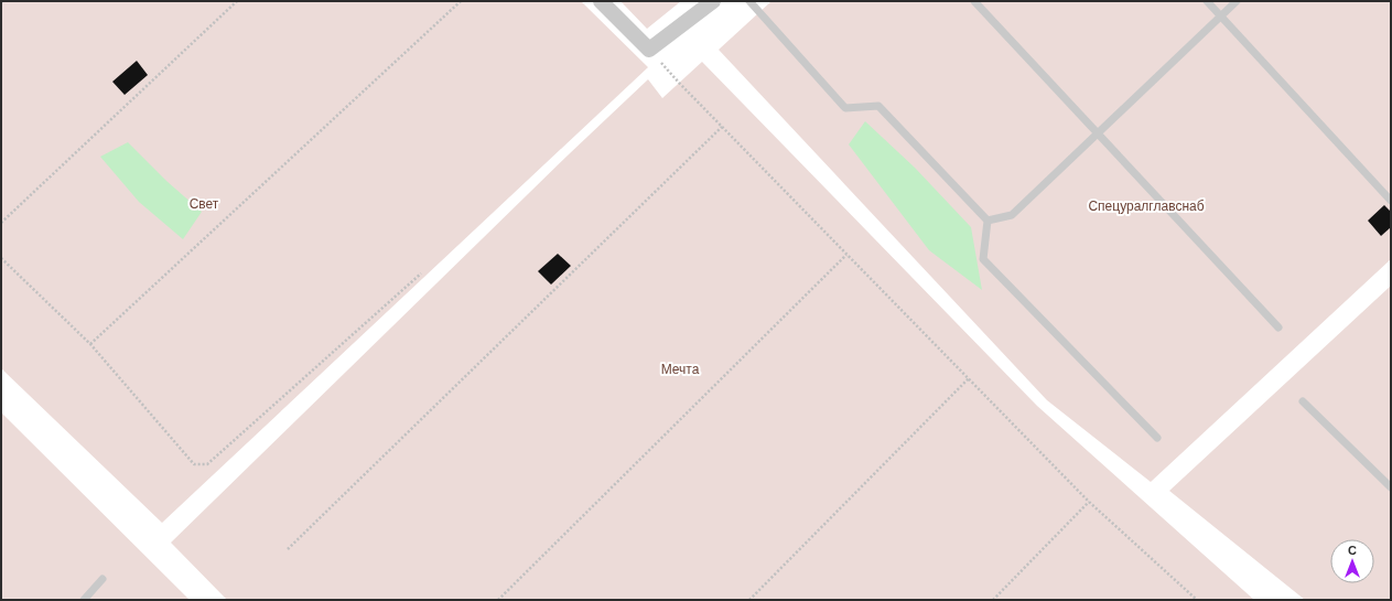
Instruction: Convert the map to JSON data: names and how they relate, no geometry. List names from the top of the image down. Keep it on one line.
{"parks":["Свет","Спецуралглавснаб","Мечта"],"north":"top"}
